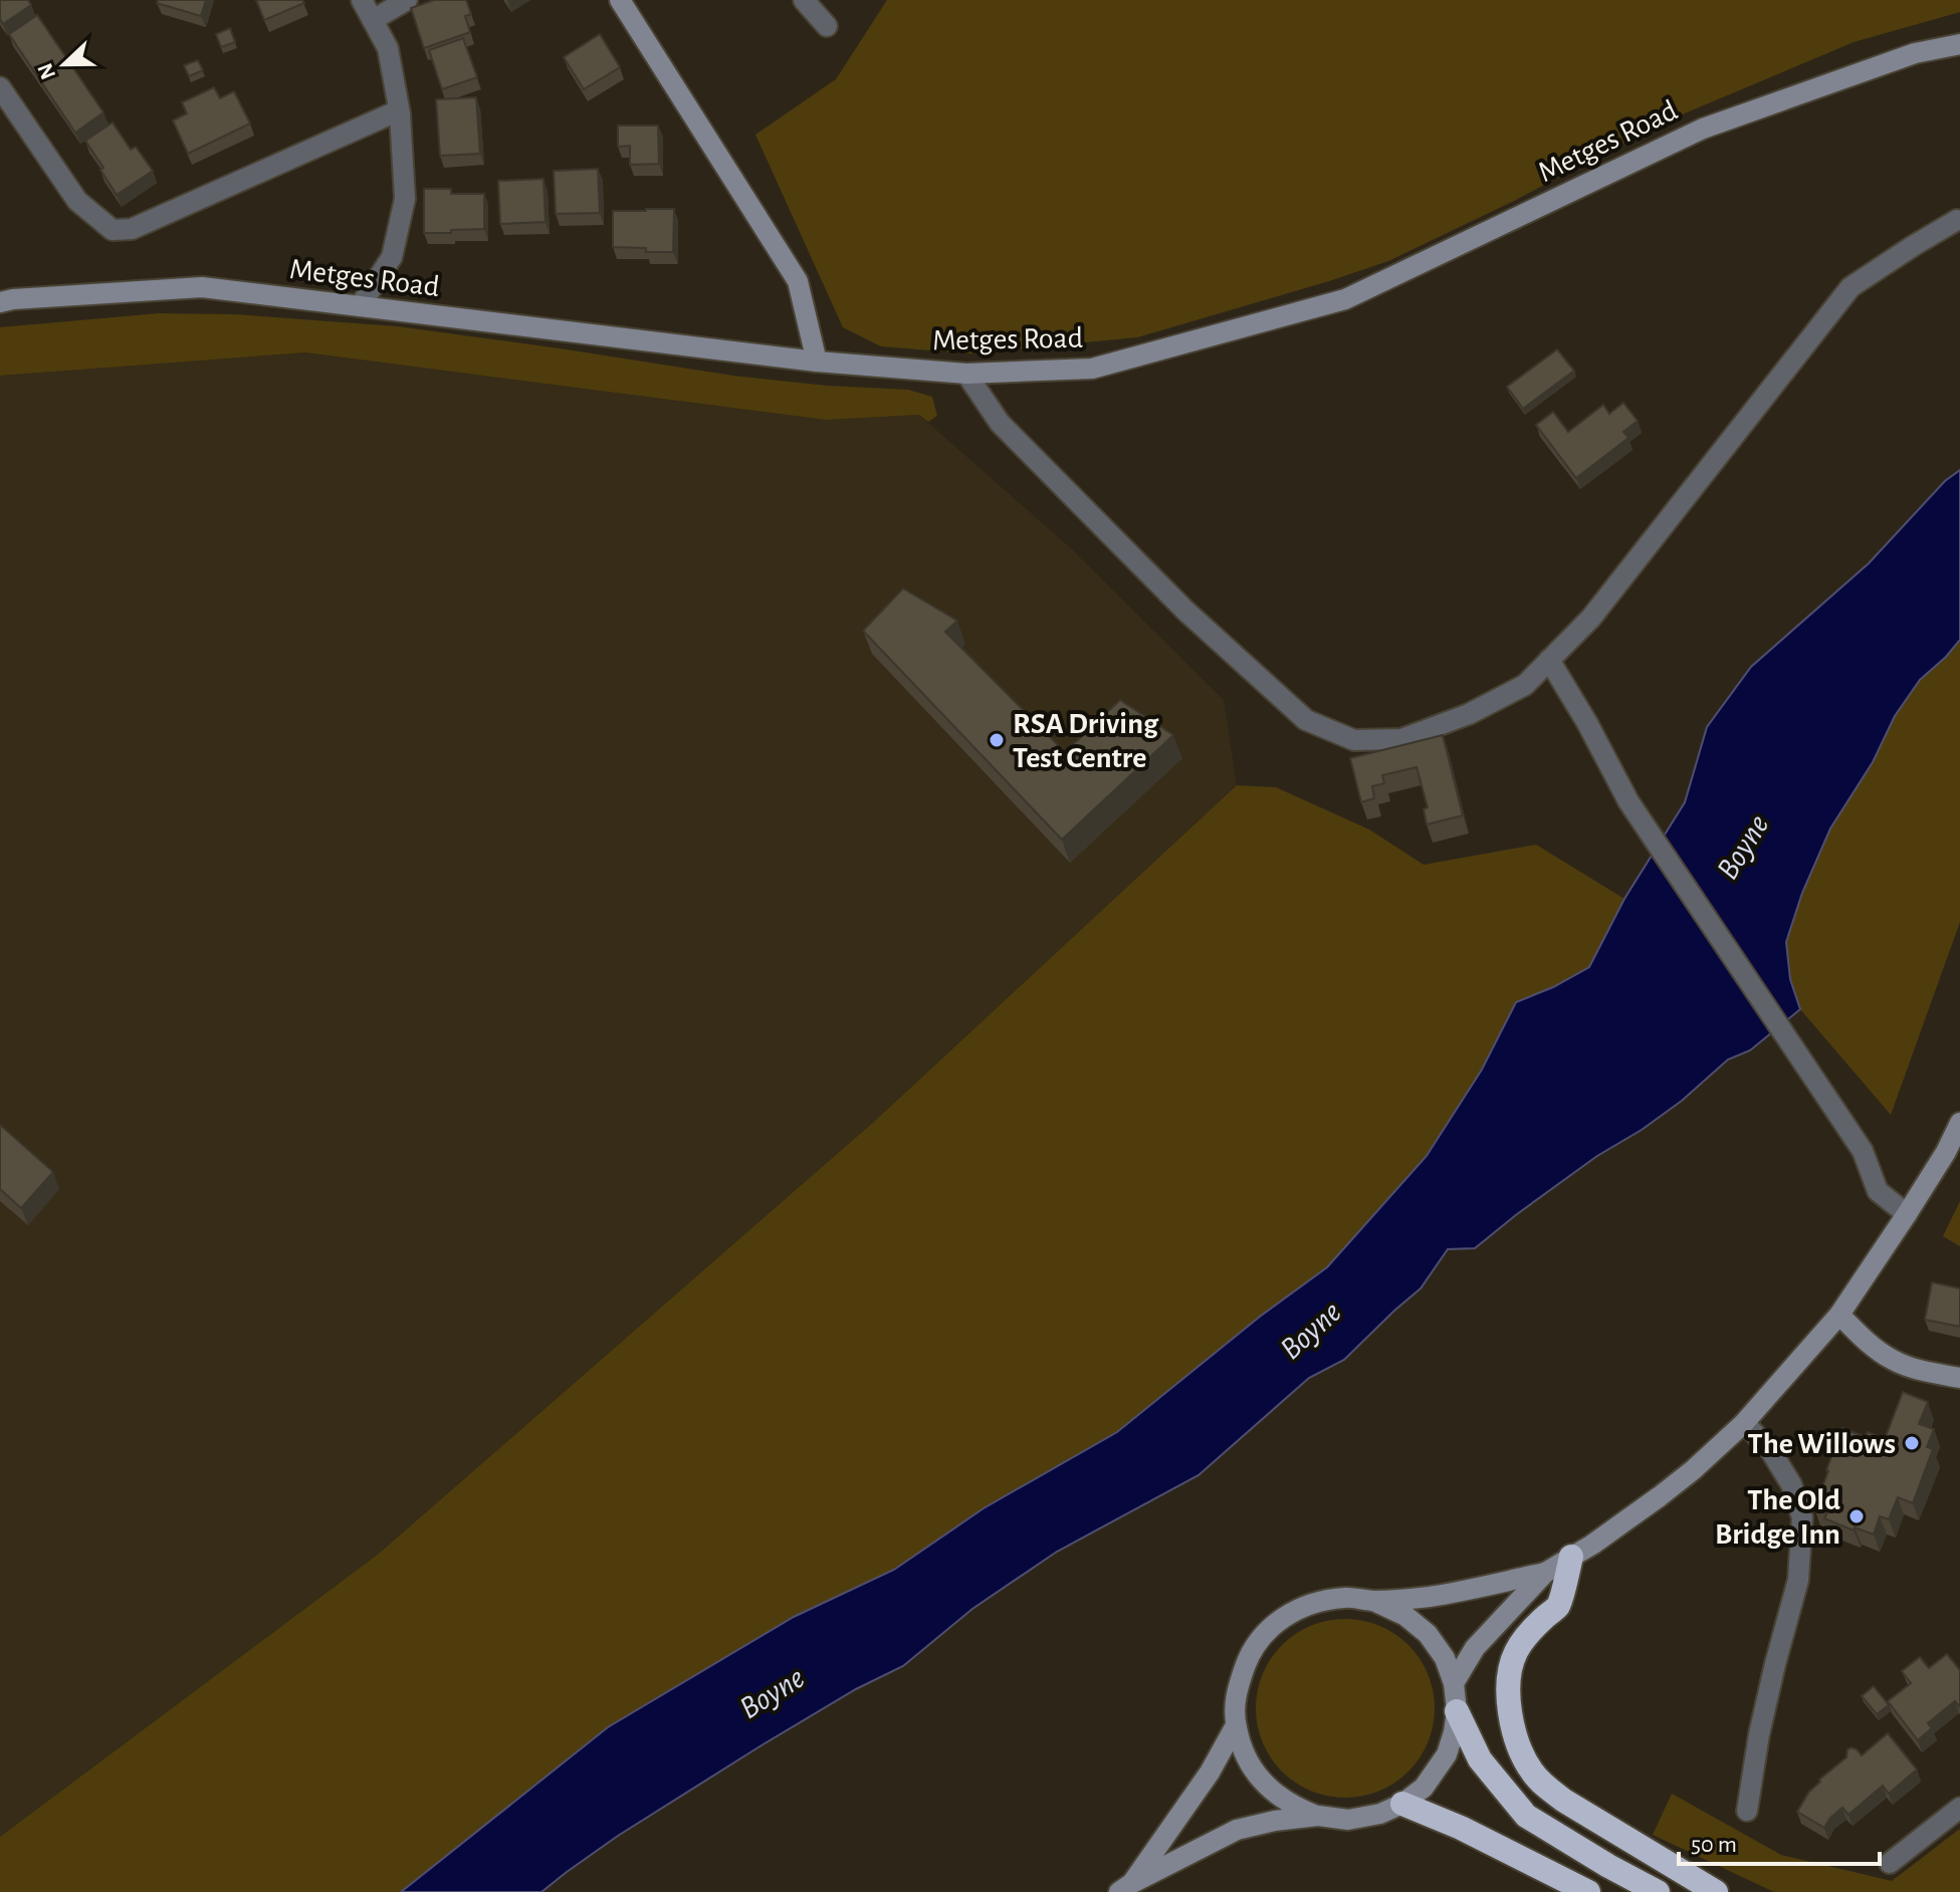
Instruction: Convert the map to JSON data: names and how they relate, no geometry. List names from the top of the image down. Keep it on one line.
{"streets":{"street":["Metges Road"]},"water":["Boyne"],"places":["RSA Driving Test Centre","The Willows","The Old Bridge Inn"],"scale_bar":"50 m","north":"left"}
